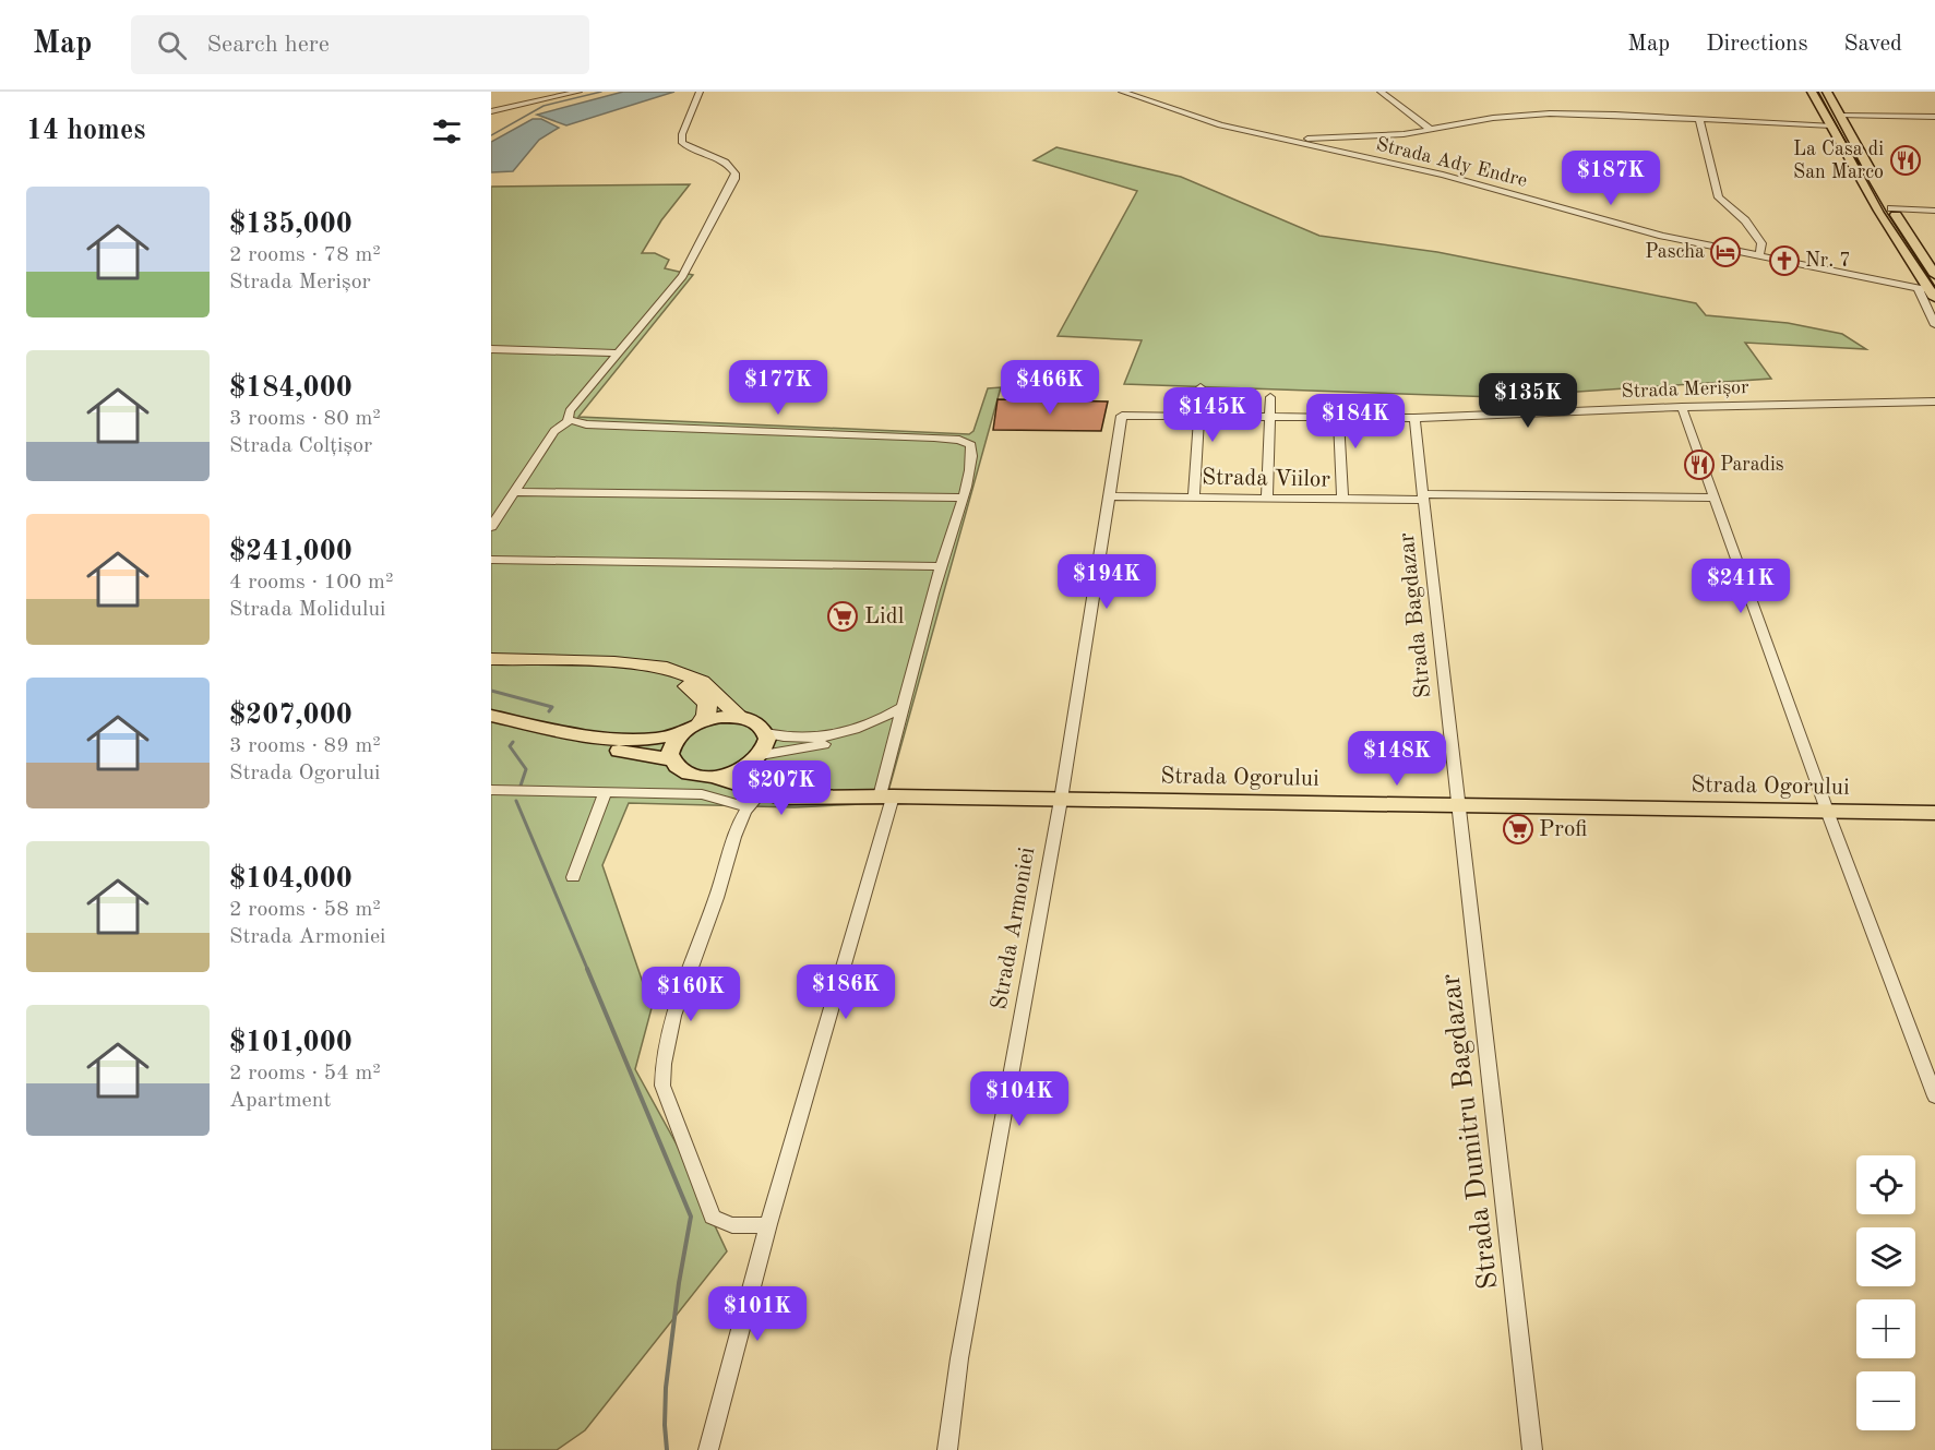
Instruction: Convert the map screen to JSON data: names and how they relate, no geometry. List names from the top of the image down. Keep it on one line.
{"streets":{"main road":["Strada Ogorului"],"street":["Strada Ady Endre","Strada Merișor","Strada Viilor","Strada Bagdazar","Strada Armoniei","Strada Dumitru Bagdazar"]},"crossings":[["Strada Merișor","Strada Bagdazar"],["Strada Merișor","Strada Armoniei"],["Strada Viilor","Strada Bagdazar"],["Strada Viilor","Strada Armoniei"],["Strada Bagdazar","Strada Ogorului"],["Strada Bagdazar","Strada Dumitru Bagdazar"],["Strada Ogorului","Strada Armoniei"],["Strada Ogorului","Strada Dumitru Bagdazar"]],"places":{"restaurant":["La Casa di San Marco","Paradis"],"hotel":["Pascha"],"church":["Nr. 7"],"supermarket":["Lidl","Profi"]},"page":{"header":"Map","search":"Search here","nav":["Map","Directions","Saved"],"heading":"14 homes","price":["$187K","$177K","$466K","$135K","$145K","$184K","$194K","$241K","$148K","$207K","$186K","$160K","$104K","$101K"],"list":[{"name":"$135,000","note":"2 rooms · 78 m² · Strada Merișor"},{"name":"$184,000","note":"3 rooms · 80 m² · Strada Colțișor"},{"name":"$241,000","note":"4 rooms · 100 m² · Strada Molidului"},{"name":"$207,000","note":"3 rooms · 89 m² · Strada Ogorului"},{"name":"$104,000","note":"2 rooms · 58 m² · Strada Armoniei"},{"name":"$101,000","note":"2 rooms · 54 m² · Apartment"}],"map_buttons":["+","−"]}}
